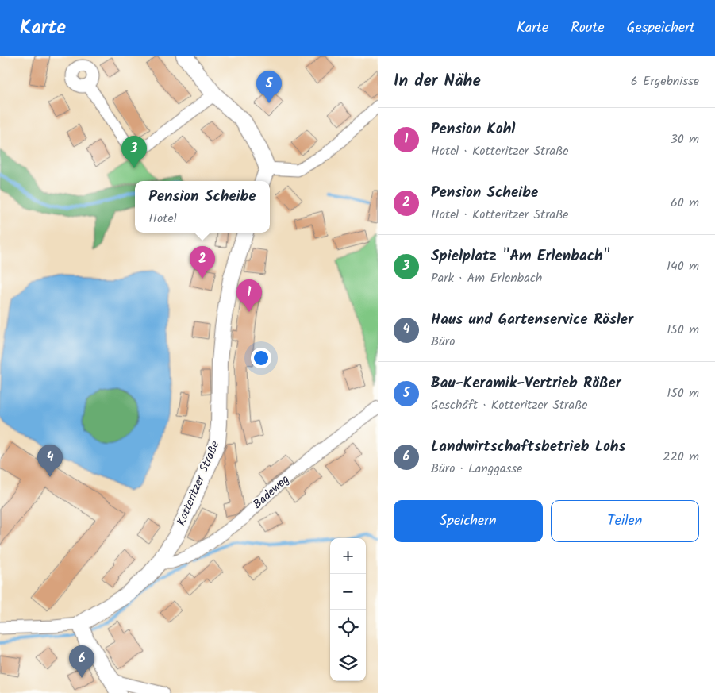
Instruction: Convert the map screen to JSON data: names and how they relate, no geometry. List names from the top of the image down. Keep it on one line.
{"streets":{"street":["Kotteritzer Straße","Badeweg"]},"crossings":[["Kotteritzer Straße","Badeweg"]],"page":{"header":"Karte","nav":["Karte","Route","Gespeichert"],"heading":["In der Nähe","6 Ergebnisse"],"pins":["5","3","2","1","4","6"],"list":[{"mark":"1","name":"Pension Kohl","note":"Hotel · Kotteritzer Straße","value":"30 m"},{"mark":"2","name":"Pension Scheibe","note":"Hotel · Kotteritzer Straße","value":"60 m"},{"mark":"3","name":"Spielplatz \"Am Erlenbach\"","note":"Park · Am Erlenbach","value":"140 m"},{"mark":"4","name":"Haus und Gartenservice Rösler","note":"Büro","value":"150 m"},{"mark":"5","name":"Bau-Keramik-Vertrieb Rößer","note":"Geschäft · Kotteritzer Straße","value":"150 m"},{"mark":"6","name":"Landwirtschaftsbetrieb Lohs","note":"Büro · Langgasse","value":"220 m"}],"popup":["Pension Scheibe","Hotel"],"buttons":["Speichern","Teilen"],"map_buttons":["+","−"]}}
